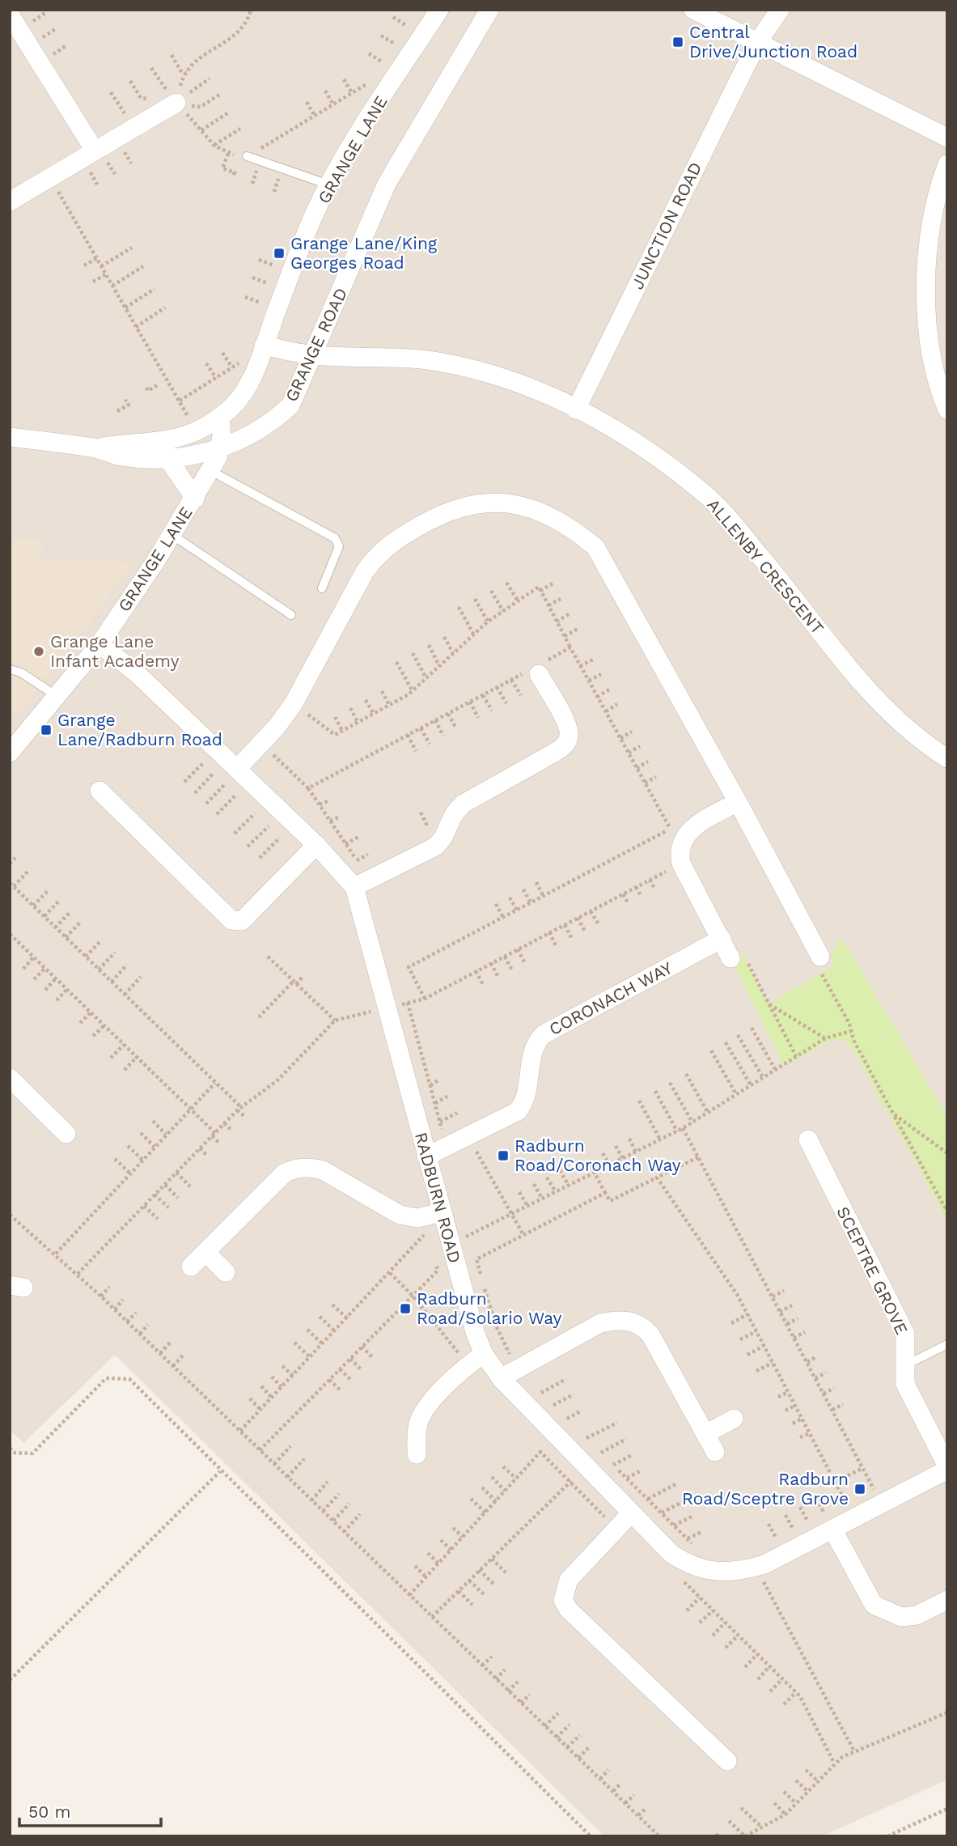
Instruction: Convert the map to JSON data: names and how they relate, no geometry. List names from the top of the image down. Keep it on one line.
{"streets":{"street":["GRANGE LANE","JUNCTION ROAD","GRANGE ROAD","ALLENBY CRESCENT","CORONACH WAY","RADBURN ROAD","SCEPTRE GROVE"]},"crossings":[["GRANGE LANE","GRANGE ROAD"],["GRANGE LANE","ALLENBY CRESCENT"],["GRANGE LANE","RADBURN ROAD"],["JUNCTION ROAD","ALLENBY CRESCENT"],["GRANGE ROAD","ALLENBY CRESCENT"],["CORONACH WAY","RADBURN ROAD"],["RADBURN ROAD","SCEPTRE GROVE"]],"places":{"transit":["Central Drive/Junction Road","Grange Lane/King Georges Road","Grange Lane/Radburn Road","Radburn Road/Coronach Way","Radburn Road/Solario Way","Radburn Road/Sceptre Grove"],"other":["Grange Lane Infant Academy"]},"scale_bar":"50 m"}
